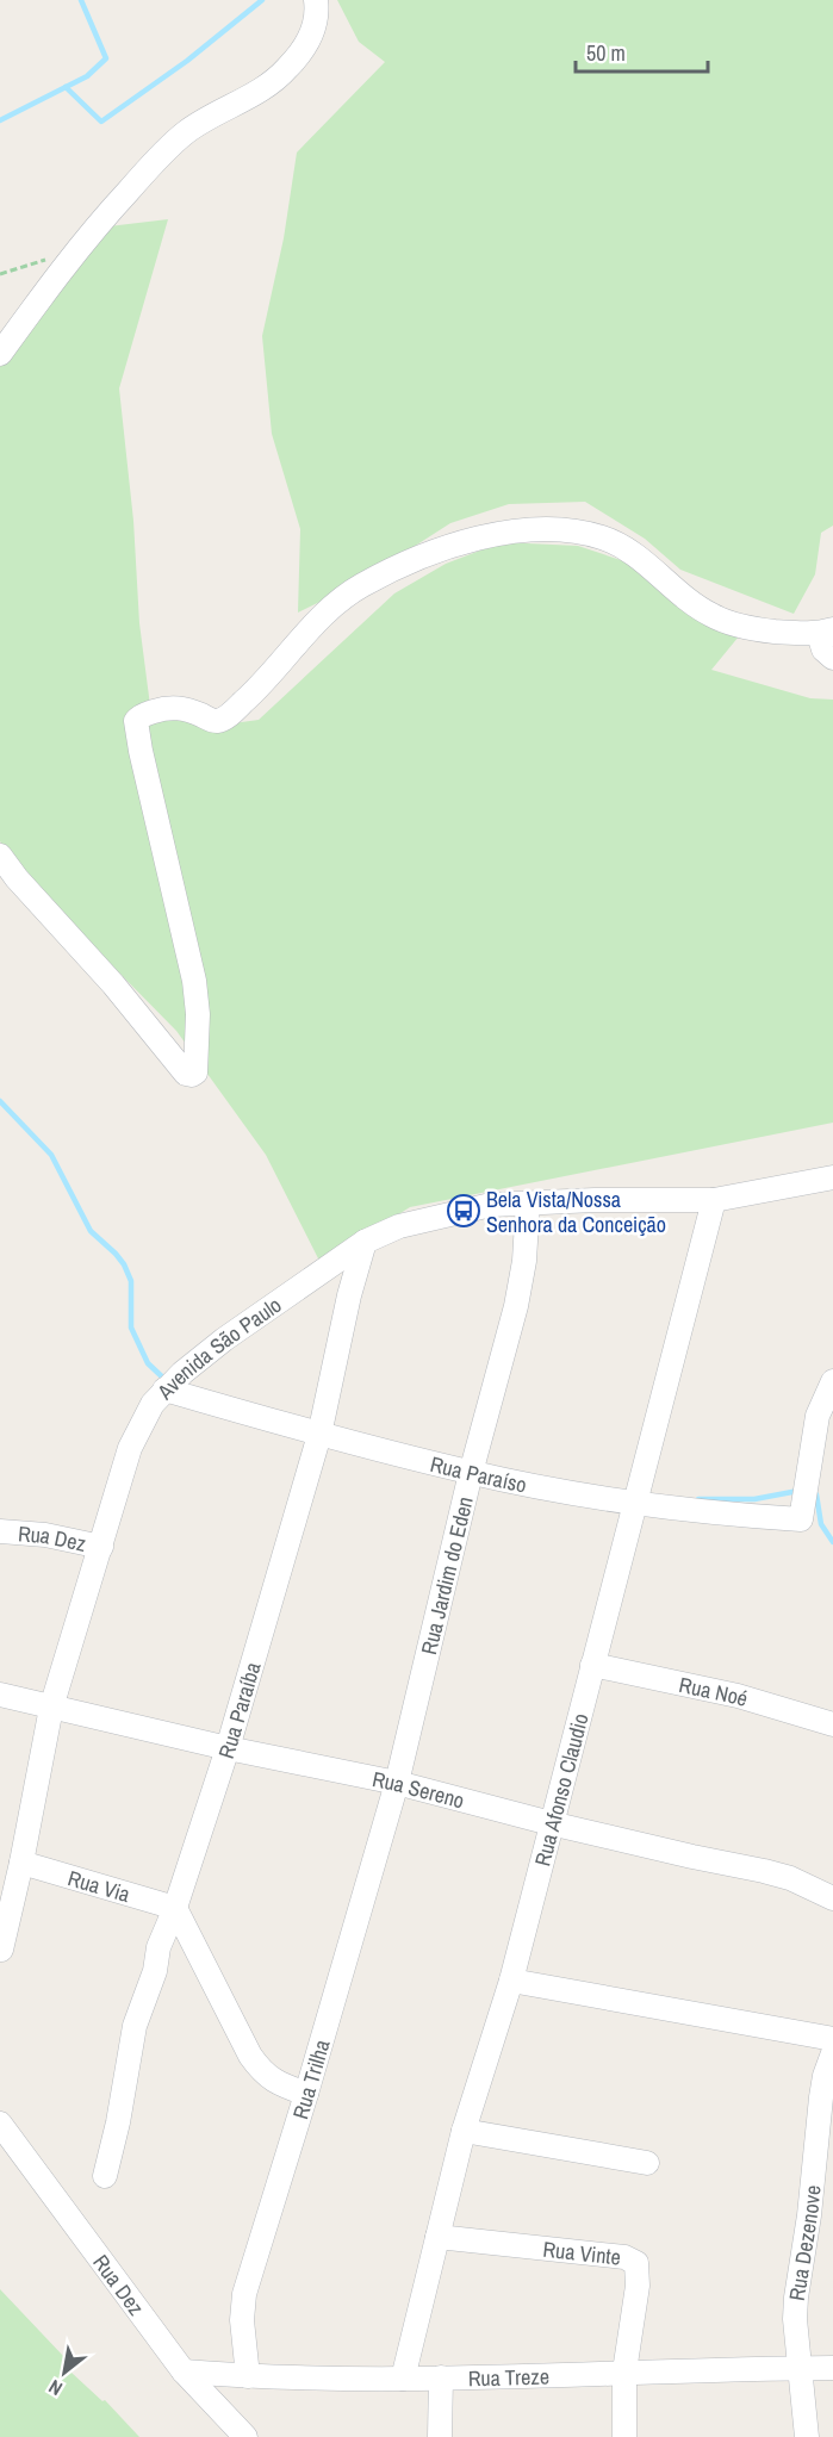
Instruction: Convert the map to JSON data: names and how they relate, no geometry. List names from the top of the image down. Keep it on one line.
{"streets":{"street":["Avenida São Paulo","Rua Paraíso","Rua Dez","Rua Jardim do Eden","Rua Noé","Rua Paraíba","Rua Sereno","Rua Afonso Claudio","Rua Via","Rua Trilha","Rua Dezenove","Rua Vinte","Rua Treze"]},"crossings":[["Avenida São Paulo","Rua Paraíso"],["Avenida São Paulo","Rua Dez"],["Avenida São Paulo","Rua Jardim do Eden"],["Avenida São Paulo","Rua Paraíba"],["Avenida São Paulo","Rua Sereno"],["Avenida São Paulo","Rua Afonso Claudio"],["Avenida São Paulo","Rua Via"],["Rua Paraíso","Rua Jardim do Eden"],["Rua Paraíso","Rua Paraíba"],["Rua Paraíso","Rua Afonso Claudio"],["Rua Dez","Rua Treze"],["Rua Jardim do Eden","Rua Sereno"],["Rua Jardim do Eden","Rua Trilha"],["Rua Noé","Rua Afonso Claudio"],["Rua Paraíba","Rua Sereno"],["Rua Paraíba","Rua Via"],["Rua Sereno","Rua Afonso Claudio"],["Rua Sereno","Rua Trilha"],["Rua Afonso Claudio","Rua Vinte"],["Rua Afonso Claudio","Rua Treze"],["Rua Trilha","Rua Treze"],["Rua Dezenove","Rua Treze"],["Rua Vinte","Rua Treze"]],"places":{"bus stop":["Bela Vista/Nossa Senhora da Conceição"]},"scale_bar":"50 m","north":"bottom left"}
